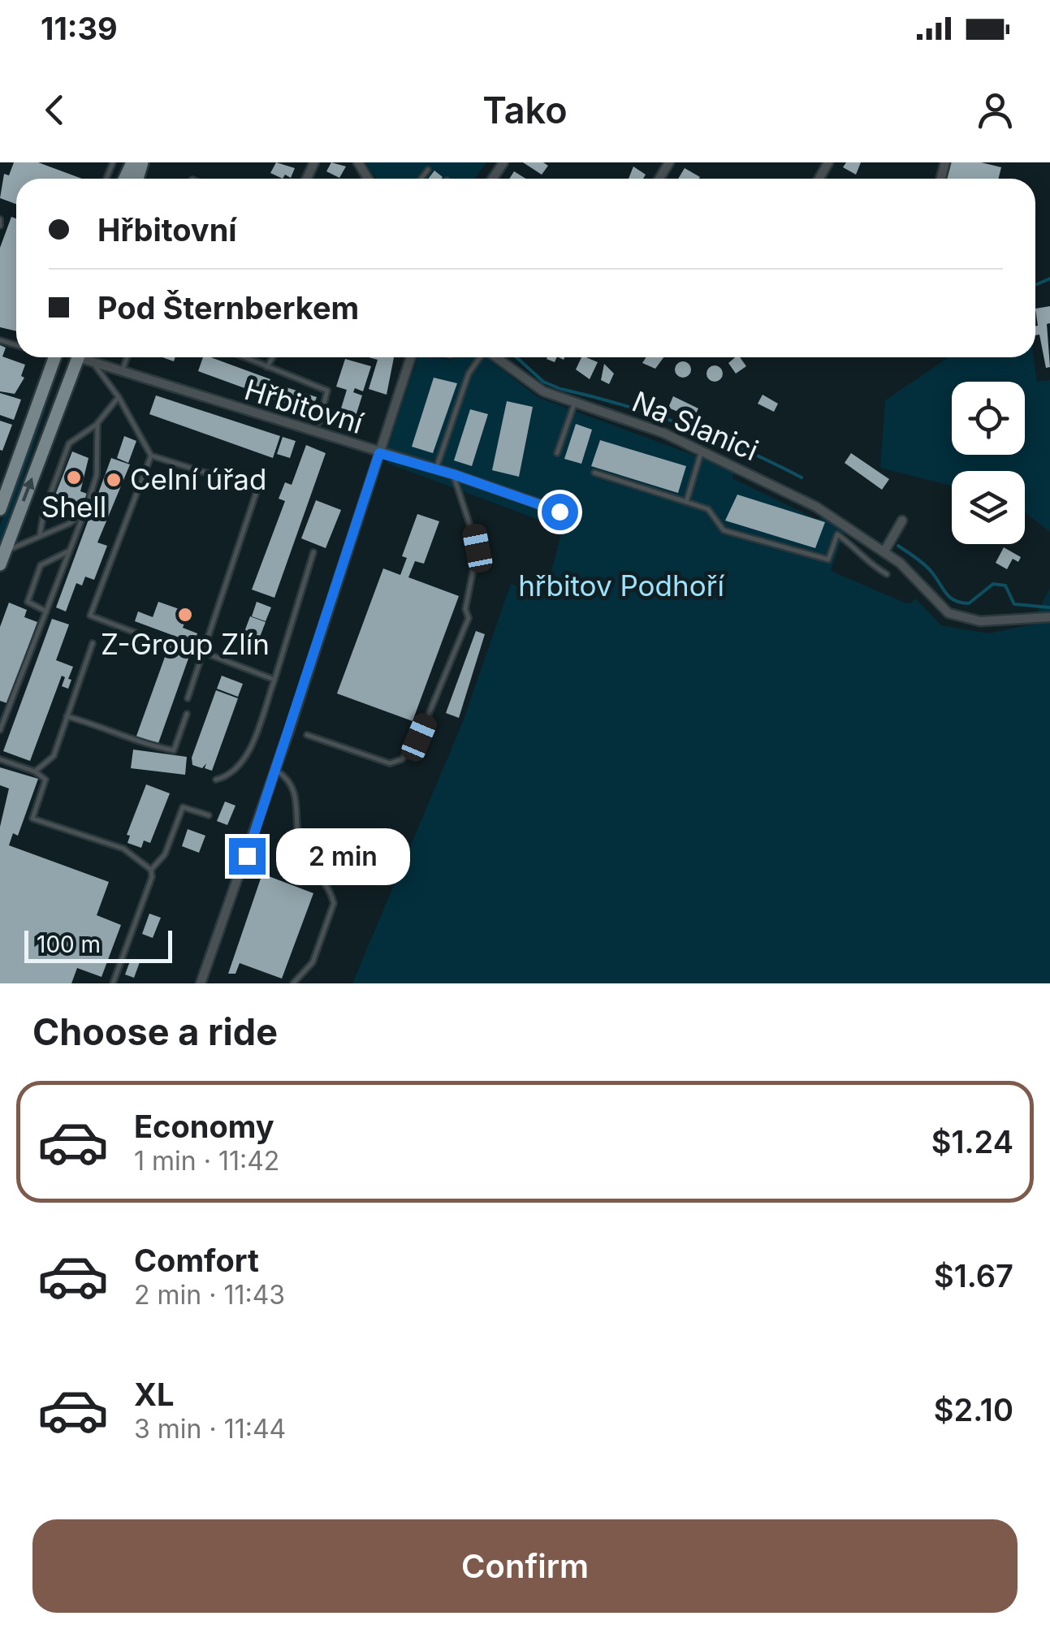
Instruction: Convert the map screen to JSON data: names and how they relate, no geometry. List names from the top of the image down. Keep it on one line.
{"streets":{"street":["Hřbitovní","Na Slanici"]},"parks":["hřbitov Podhoří"],"places":["Shell","Celní úřad","Z-Group Zlín"],"scale_bar":"100 m","page":{"status":"11:39","header":"Tako","banner":["Hřbitovní","Pod Šternberkem"],"bubble":"2 min","scale":"100 m","heading":"Choose a ride","list":[{"name":"Economy","note":"1 min · 11:42","value":"$1.24"},{"name":"Comfort","note":"2 min · 11:43","value":"$1.67"},{"name":"XL","note":"3 min · 11:44","value":"$2.10"}],"buttons":"Confirm"}}
